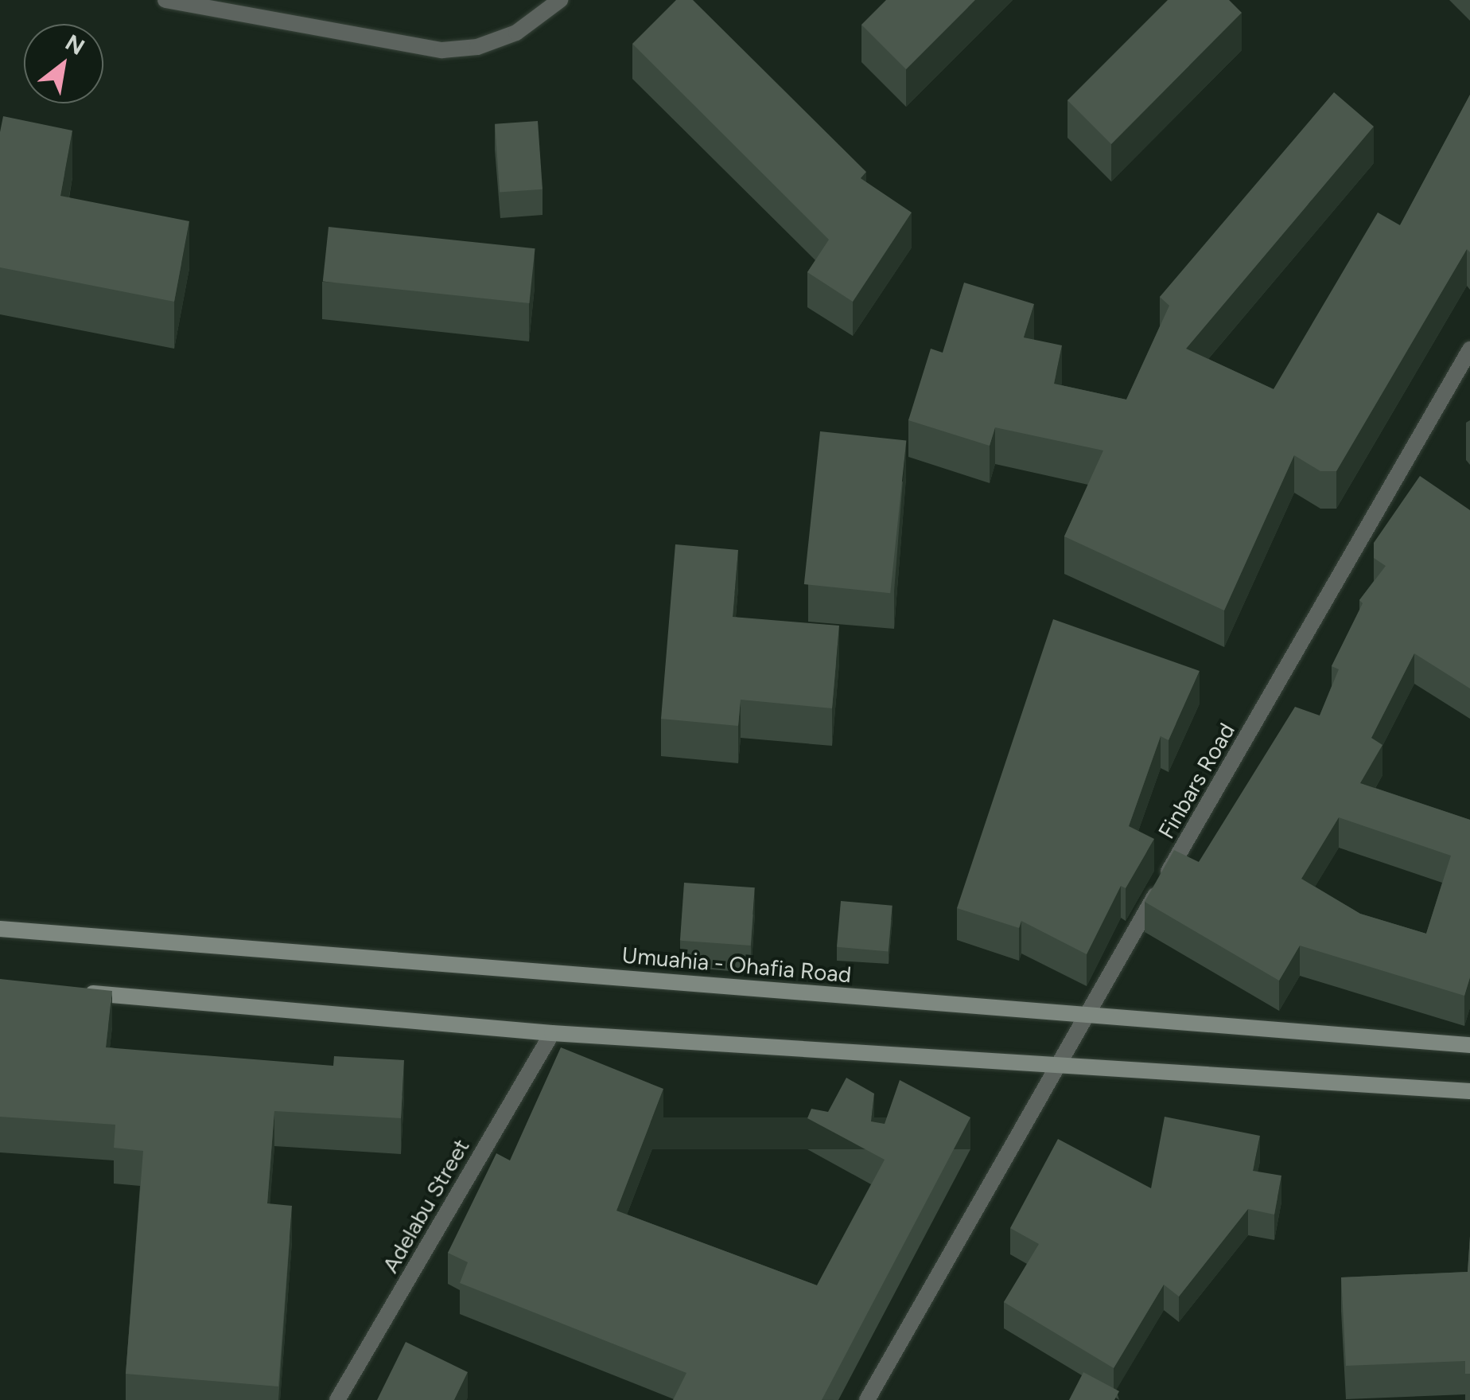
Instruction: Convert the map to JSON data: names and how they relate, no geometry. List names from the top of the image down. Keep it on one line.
{"streets":{"main road":["Umuahia - Ohafia Road"],"street":["Finbars Road","Adelabu Street"]},"crossings":[["Finbars Road","Umuahia - Ohafia Road"]],"north":"top right"}
